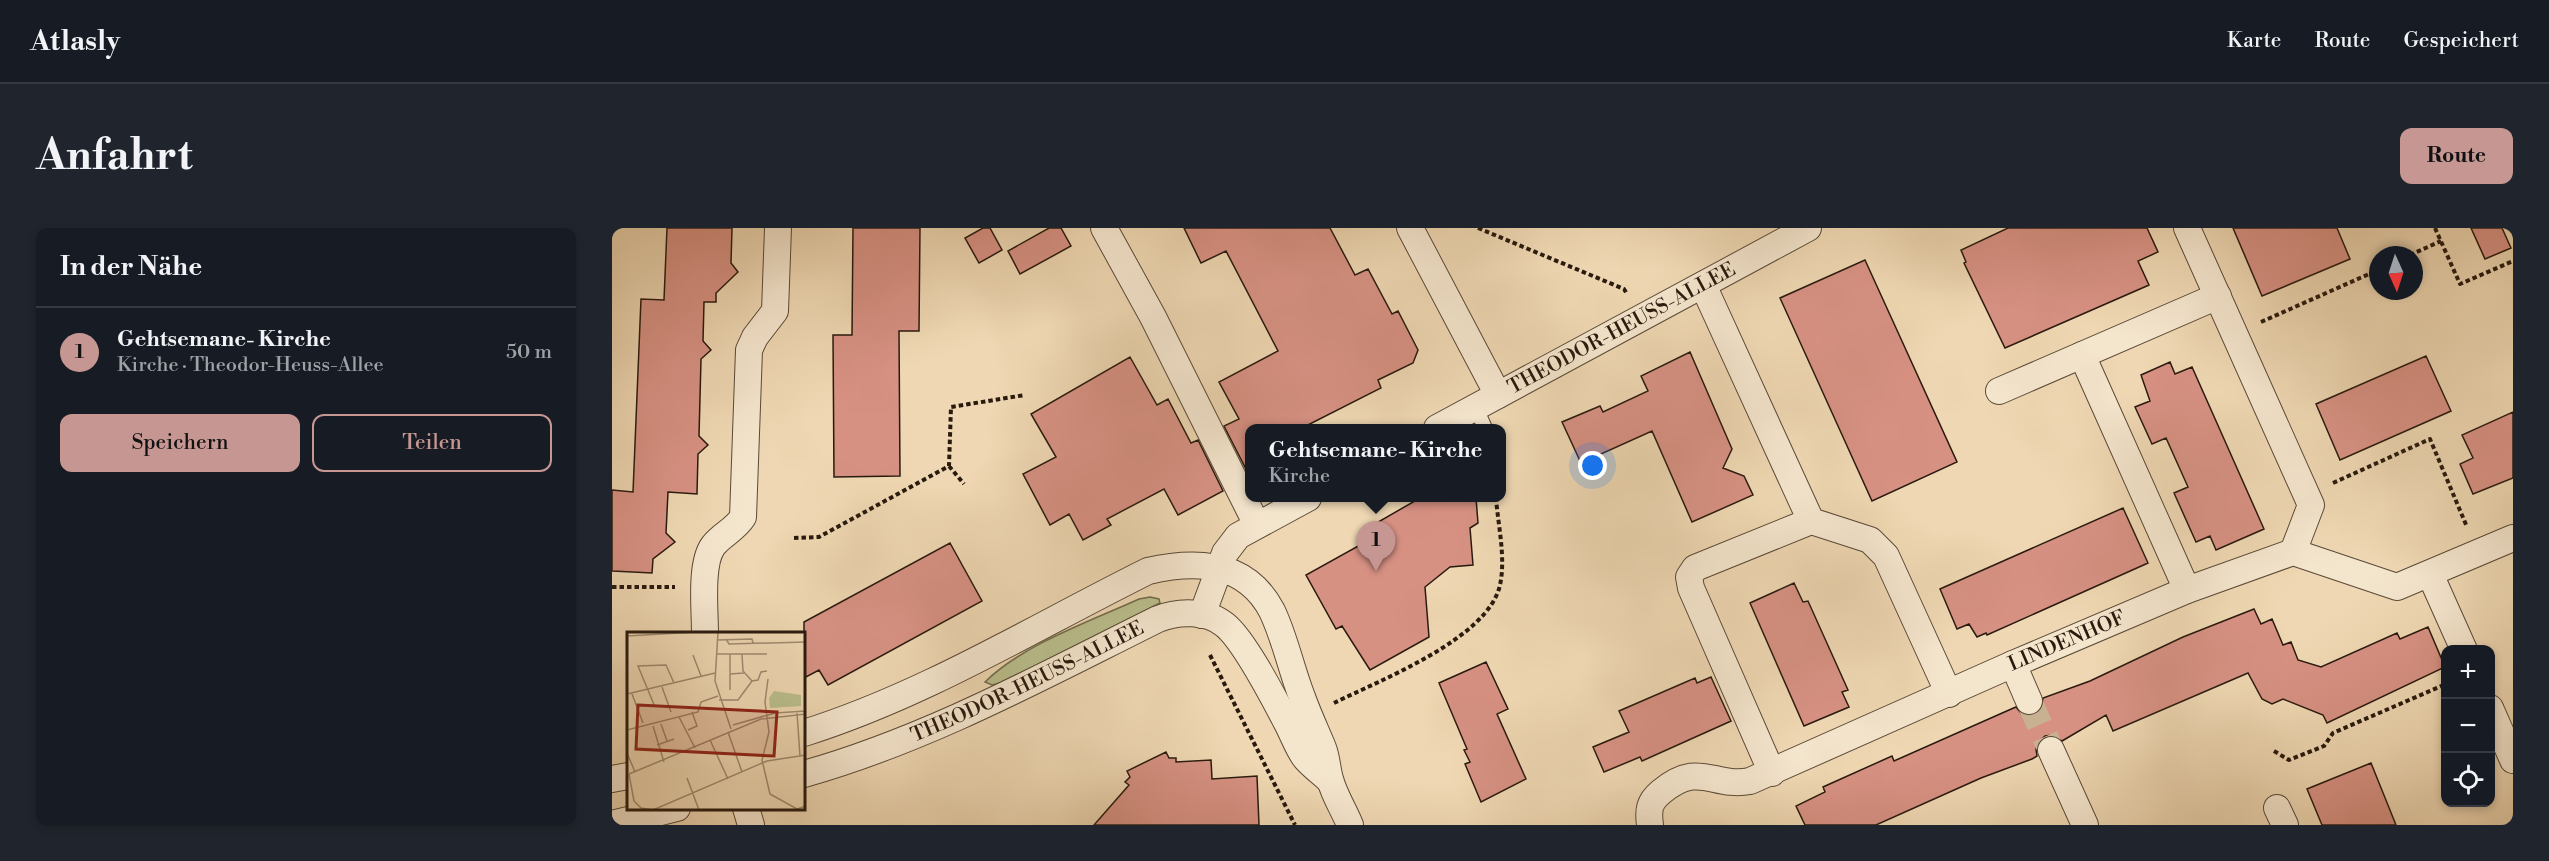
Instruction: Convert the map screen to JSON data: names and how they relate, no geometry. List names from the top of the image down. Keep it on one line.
{"streets":{"street":["THEODOR-HEUSS-ALLEE","LINDENHOF"]},"north":"bottom","page":{"header":"Atlasly","nav":["Karte","Route","Gespeichert"],"buttons":["Route",["Speichern","Teilen"]],"title":"Anfahrt","heading":"In der Nähe","list":[{"mark":"1","name":"Gehtsemane- Kirche","note":"Kirche · Theodor-Heuss-Allee","value":"50 m"}],"popup":["Gehtsemane- Kirche","Kirche"],"pins":"1","map_buttons":["+","−"]}}
